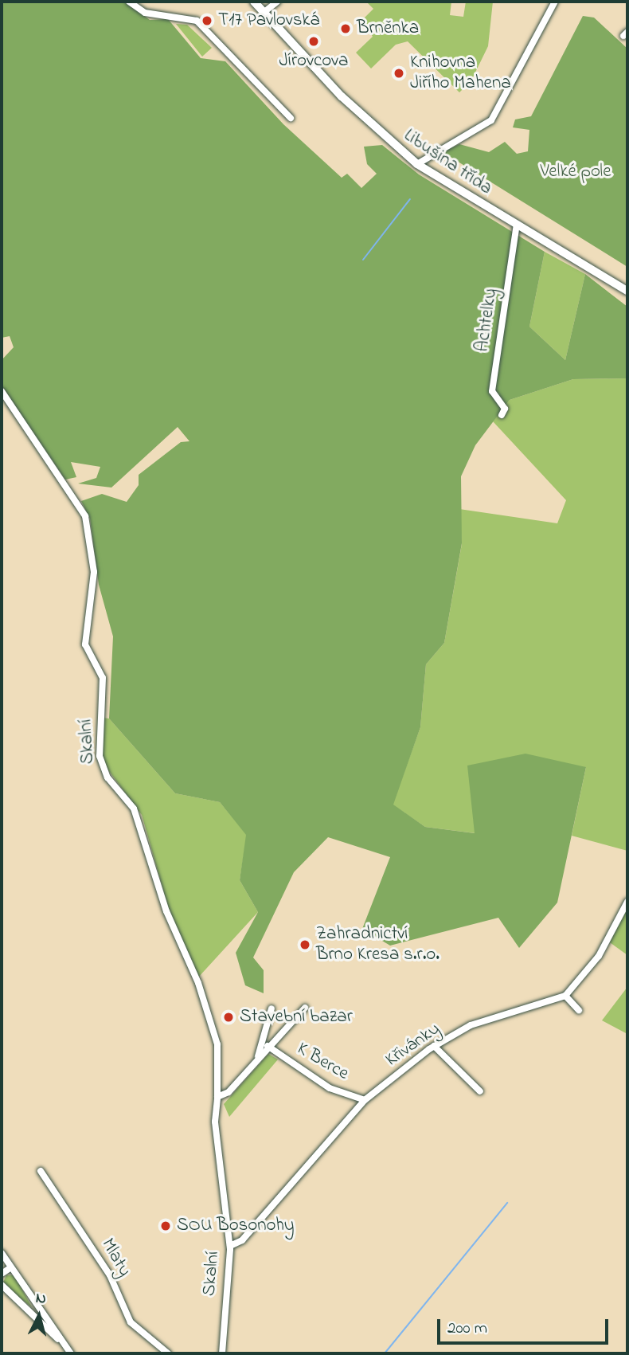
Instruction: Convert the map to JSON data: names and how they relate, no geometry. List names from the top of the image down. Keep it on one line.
{"streets":{"street":["Libušina třída","Achtelky","Skalní","Křivánky","K Berce","Mlaty"]},"crossings":[["Libušina třída","Achtelky"],["Skalní","Křivánky"],["Křivánky","K Berce"]],"parks":["Velké pole"],"places":["T17 Pavlovská","Brněnka","Jírovcova","Knihovna Jiřího Mahena","Zahradnictví Brno Kresa s.r.o.","Stavební bazar","SOU Bosonohy"],"scale_bar":"200 m","north":"top"}
